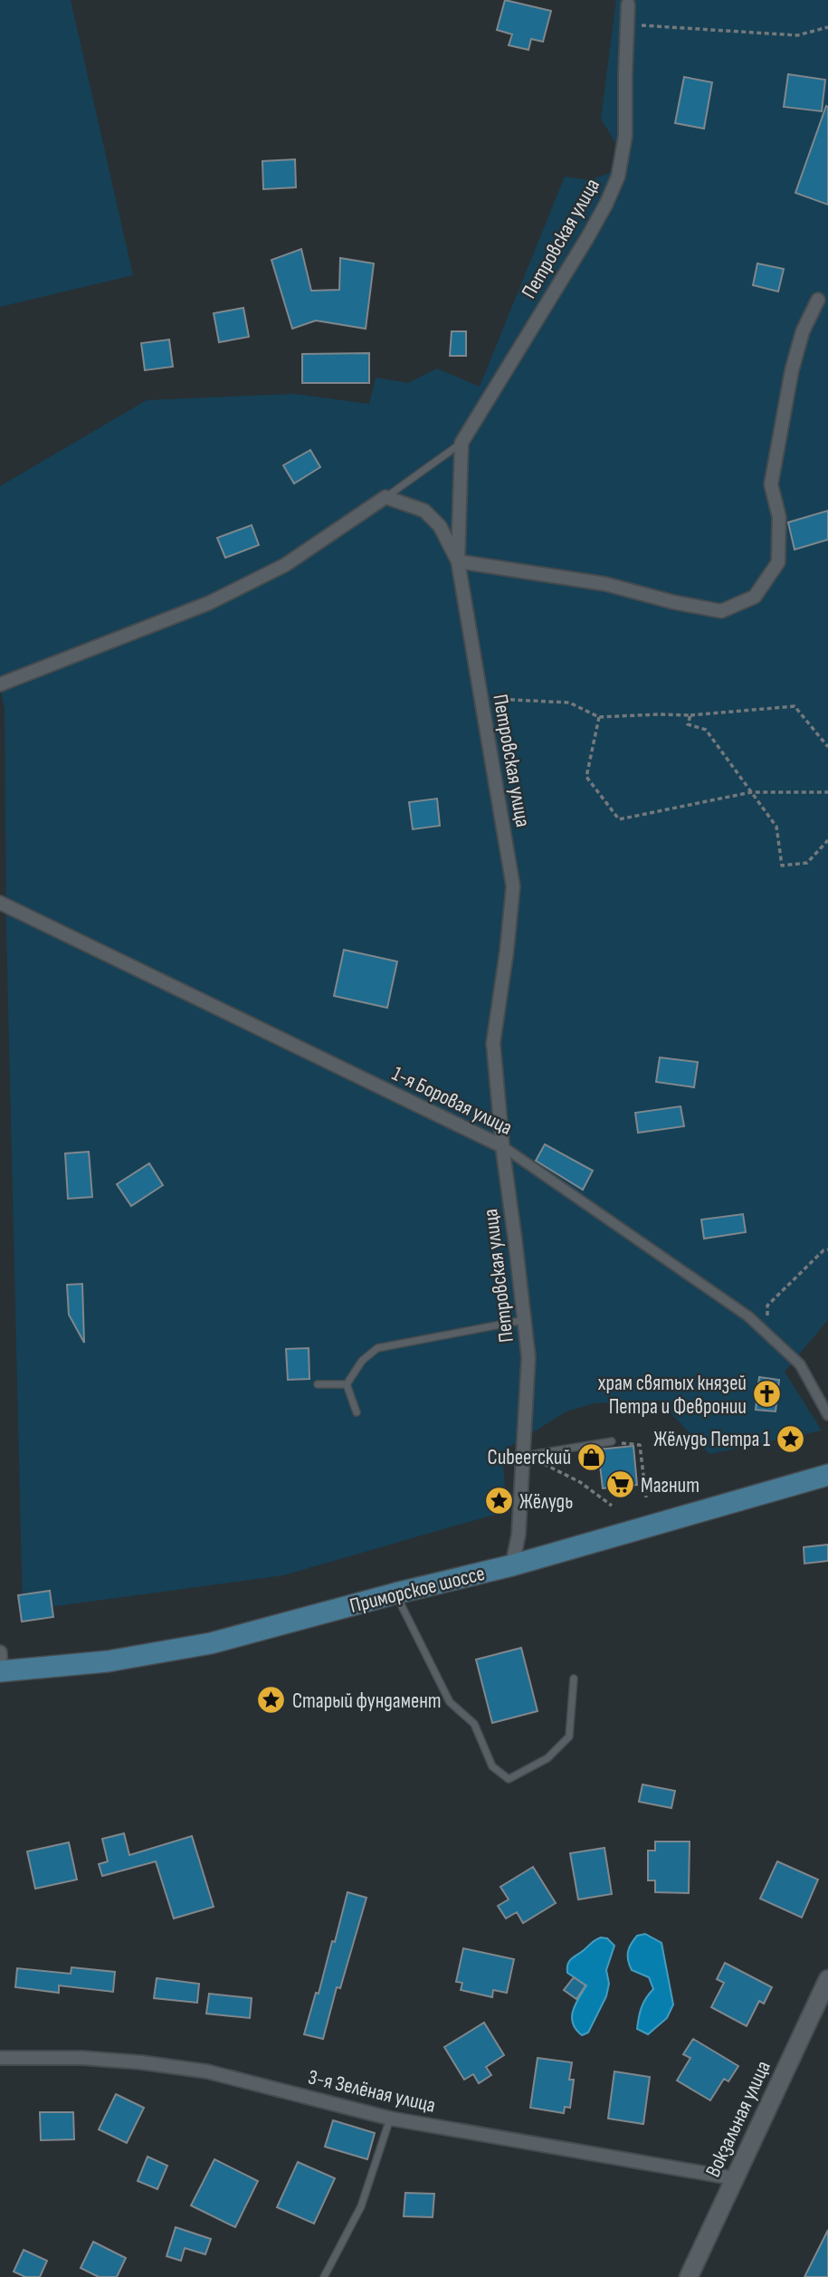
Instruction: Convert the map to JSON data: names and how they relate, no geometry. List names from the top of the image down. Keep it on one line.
{"streets":{"main road":["Приморское шоссе"],"street":["Петровская улица","1-я Боровая улица","3-я Зелёная улица","Вокзальная улица"]},"crossings":[["Петровская улица","1-я Боровая улица"],["Петровская улица","Приморское шоссе"],["3-я Зелёная улица","Вокзальная улица"]],"places":{"church":["храм святых князей Петра и Февронии"],"place":["Жёлудь Петра 1","Жёлудь","Старый фундамент"],"shop":["Сиbeerский"],"supermarket":["Магнит"]}}
